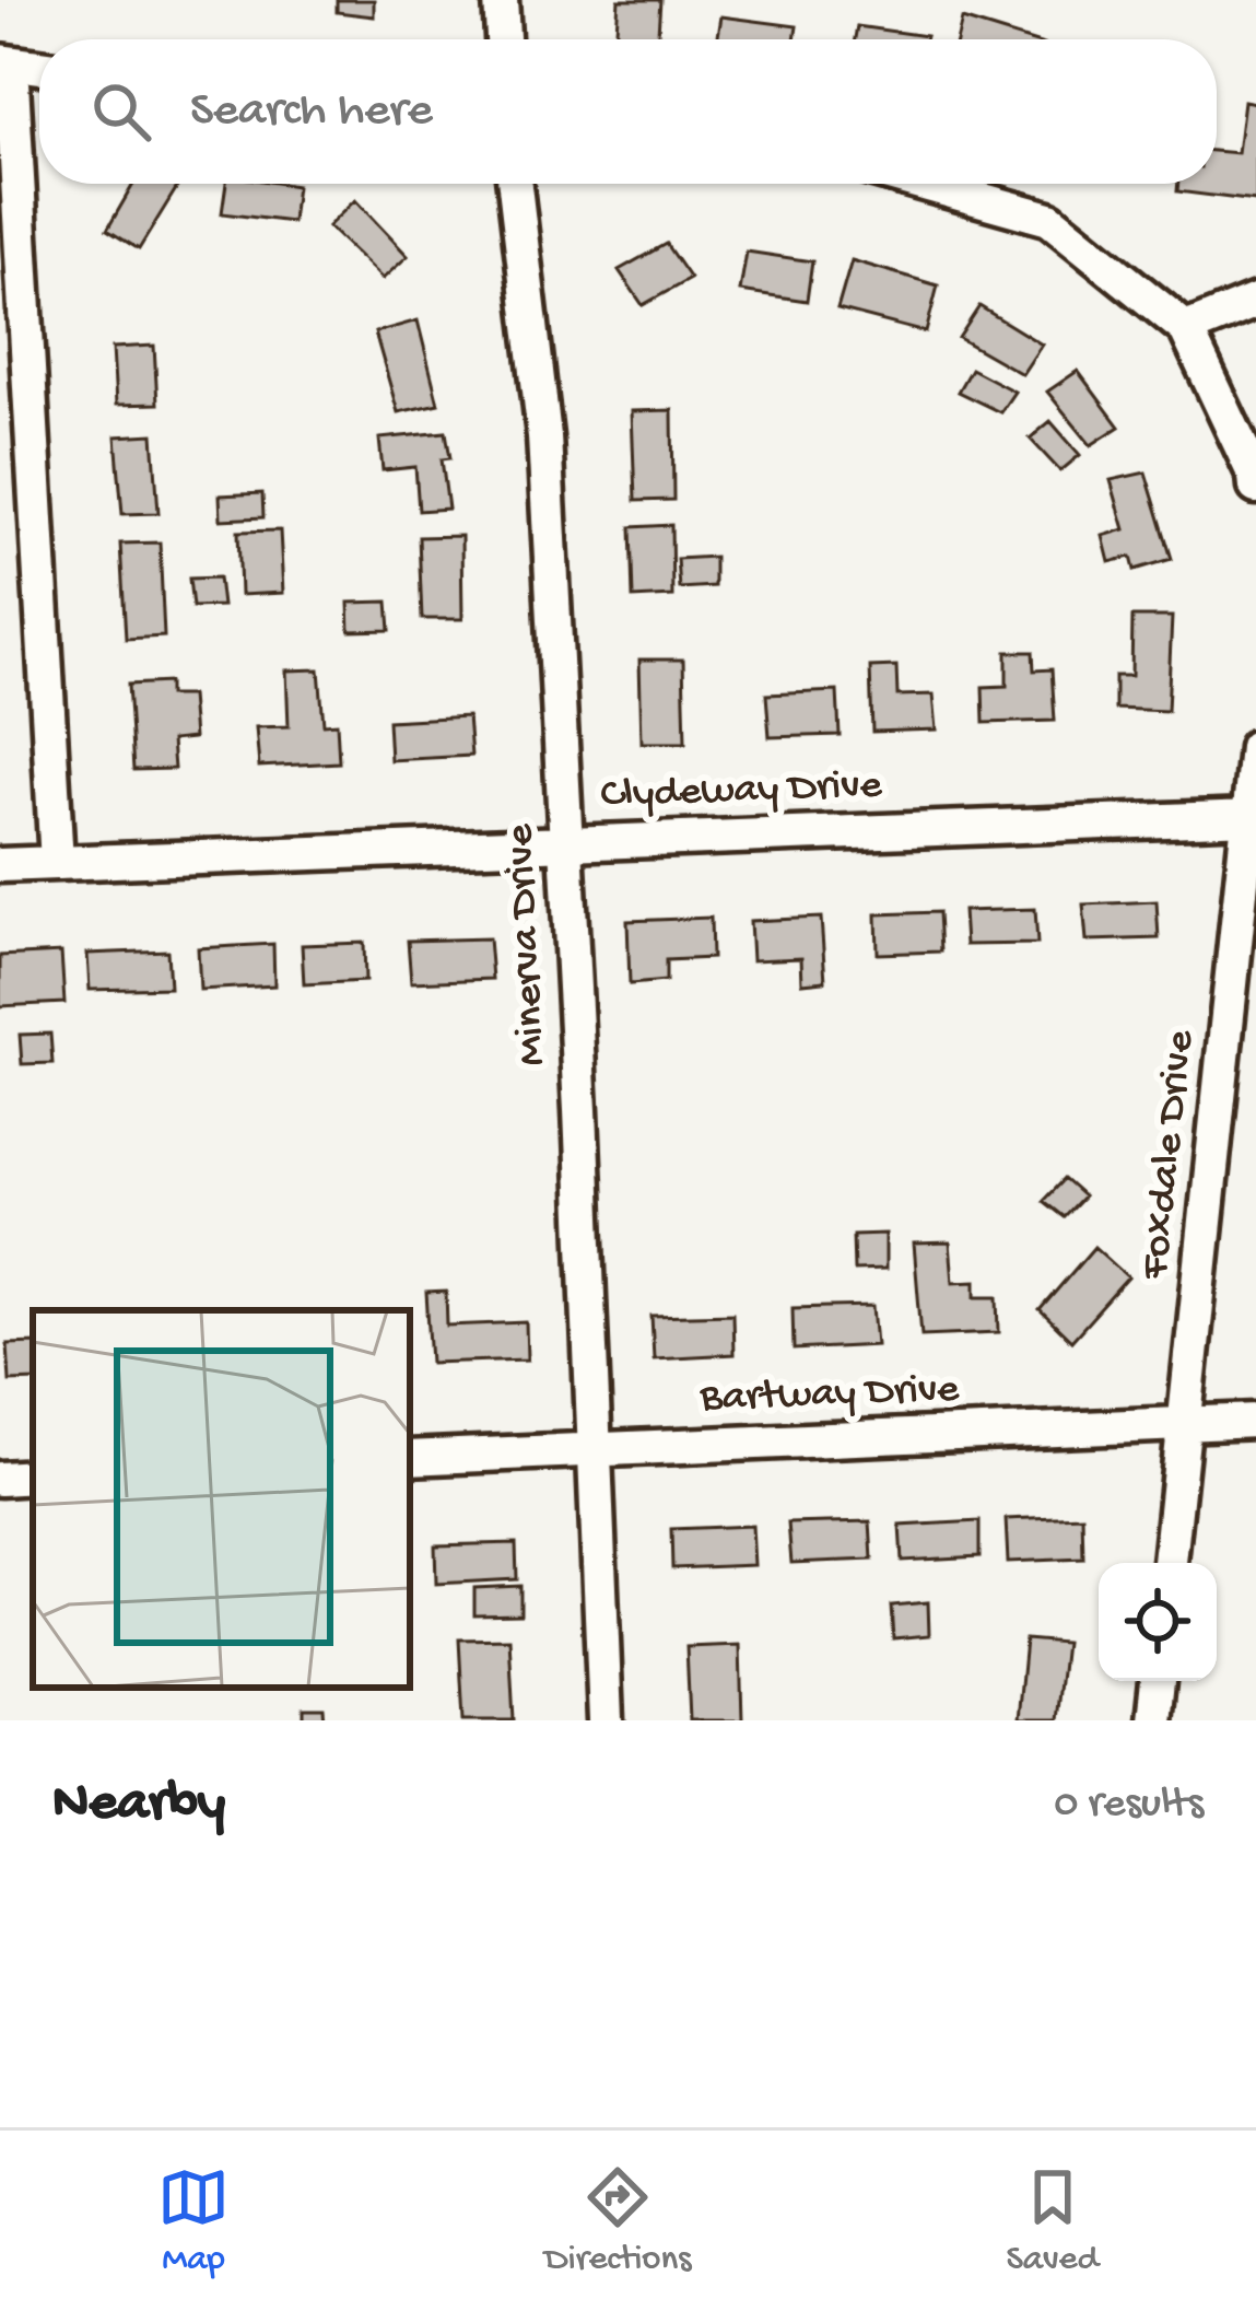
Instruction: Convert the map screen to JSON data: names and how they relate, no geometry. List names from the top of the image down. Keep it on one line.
{"streets":{"street":["Clydeway Drive","Minerva Drive","Foxdale Drive","Bartway Drive"]},"crossings":[["Clydeway Drive","Minerva Drive"],["Clydeway Drive","Foxdale Drive"],["Minerva Drive","Bartway Drive"],["Foxdale Drive","Bartway Drive"]],"page":{"search":"Search here","heading":["Nearby","0 results"],"nav":["Map","Directions","Saved"]}}
